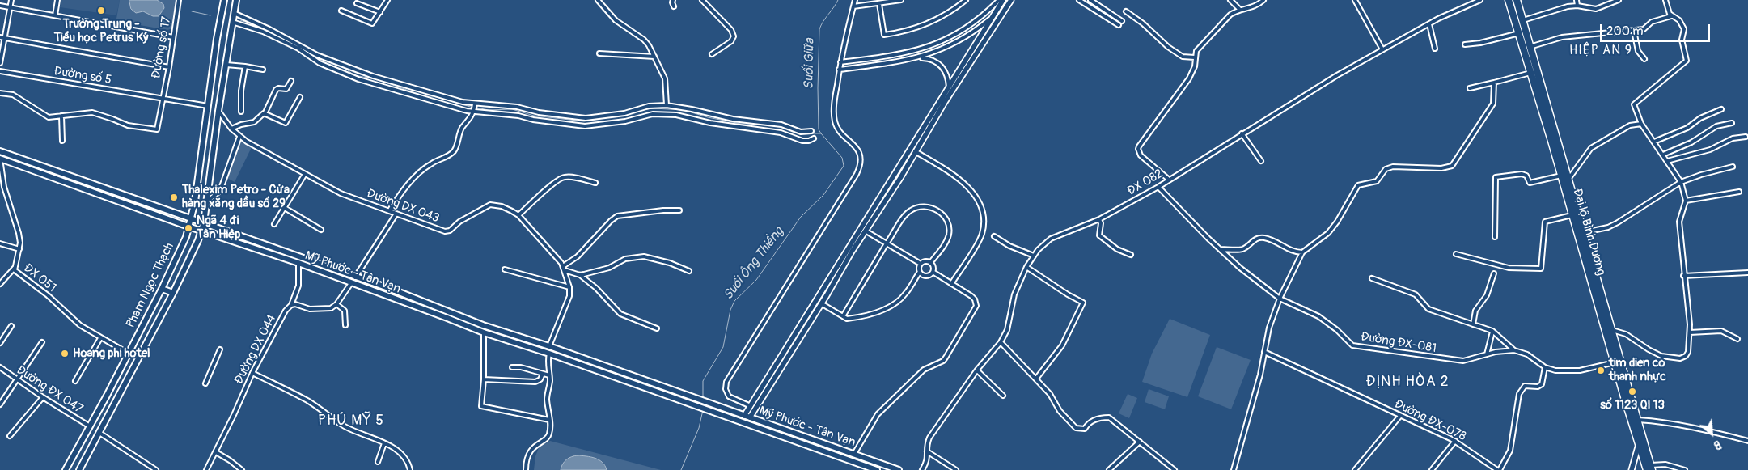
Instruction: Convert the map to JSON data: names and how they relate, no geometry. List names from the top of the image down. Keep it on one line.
{"streets":{"highway":["Đại lộ Bình Dương"],"main road":["Mỹ Phước - Tân Vạn","Phạm Ngọc Thạch"],"street":["Đường số 17","Đường số 5","ĐX 082","Đường DX 043","ĐX 051","Đường ĐX-081","Đường DX 044","Đường ĐX 047","Đường ĐX-078"]},"crossings":[["Đường số 17","Đường số 5"],["Đường số 5","Phạm Ngọc Thạch"],["ĐX 082","Đường ĐX-081"],["Đường DX 043","Mỹ Phước - Tân Vạn"],["Đường DX 043","Phạm Ngọc Thạch"],["Mỹ Phước - Tân Vạn","ĐX 051"],["Mỹ Phước - Tân Vạn","Phạm Ngọc Thạch"],["ĐX 051","Phạm Ngọc Thạch"],["Phạm Ngọc Thạch","Đường ĐX 047"]],"districts":["HIỆP AN 9","ĐỊNH HÒA 2","PHÚ MỸ 5"],"water":["Suối Giữa","Suối Ông Thiềng"],"places":["Trường Trung - Tiểu học Petrus Ký","Thalexim Petro - Cửa hàng xăng dầu số 29","Ngã 4 đi Tân Hiệp","Hoang phi hotel","tim dien co thanh nhực","số 1123 Ql 13"],"scale_bar":"200 m","north":"bottom right"}
